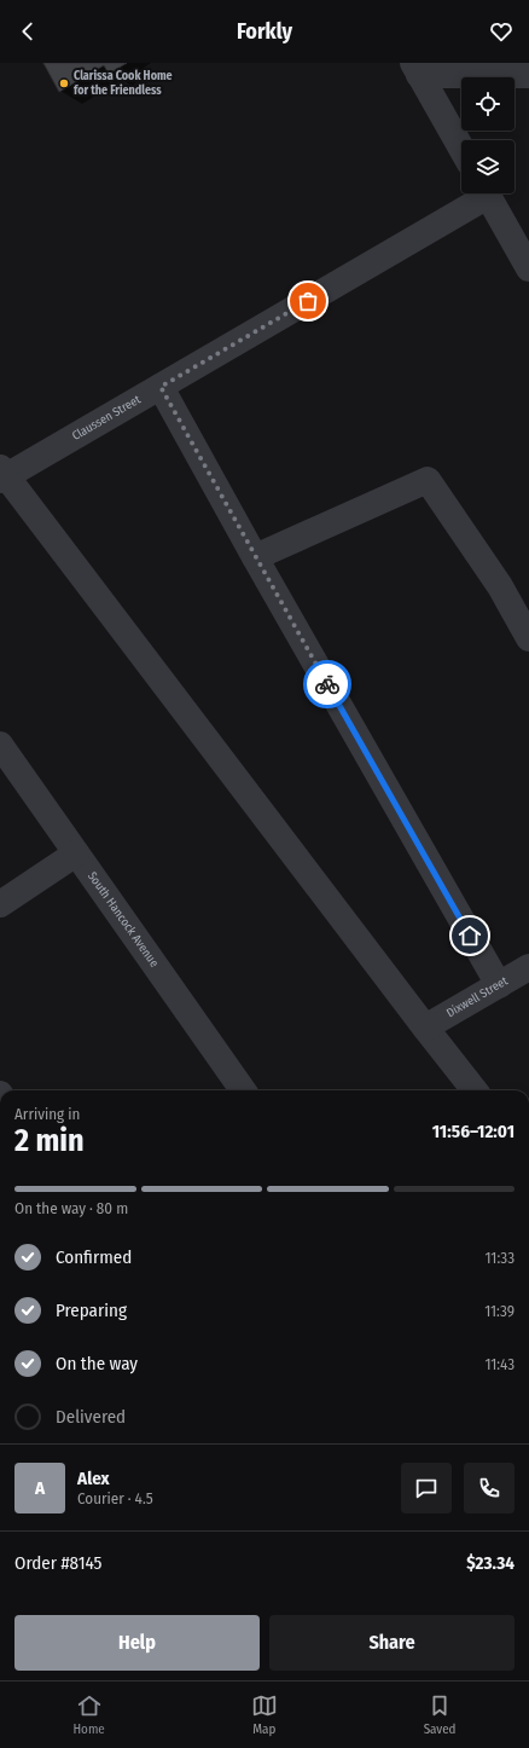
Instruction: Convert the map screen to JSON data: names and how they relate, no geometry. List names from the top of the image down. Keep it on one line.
{"streets":{"street":["Claussen Street","South Hancock Avenue","Dixwell Street"]},"places":["Clarissa Cook Home for the Friendless"],"page":{"header":"Forkly","heading":["2 min","Arriving in","11:56–12:01"],"panel":["Alex","Courier · 4.5","Order #8145","$23.34"],"bar":"On the way · 80 m","list":[["Confirmed","11:33"],["Preparing","11:39"],["On the way","11:43"],"Delivered"],"round":"A","buttons":["Help","Share"],"tabs":["Home","Map","Saved"]}}
